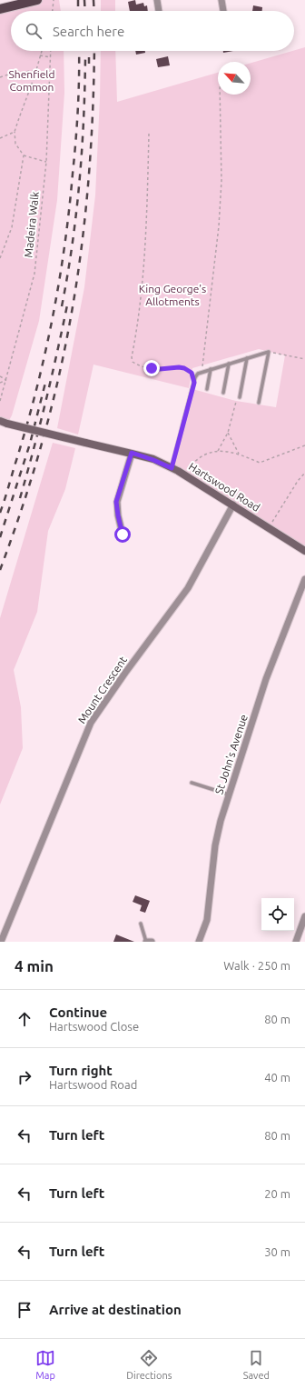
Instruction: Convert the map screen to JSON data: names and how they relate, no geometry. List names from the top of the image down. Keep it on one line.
{"streets":{"street":["Hartswood Road","Mount Crescent","St John's Avenue"],"path":["Madeira Walk"]},"crossings":[["Hartswood Road","Mount Crescent"]],"parks":["Shenfield Common","King George's Allotments"],"north":"top left","page":{"search":"Search here","heading":["4 min","Walk · 250 m"],"list":[["Continue","Hartswood Close","80 m"],["Turn right","Hartswood Road","40 m"],["Turn left","80 m"],["Turn left","20 m"],["Turn left","30 m"],"Arrive at destination"],"nav":["Map","Directions","Saved"]}}
